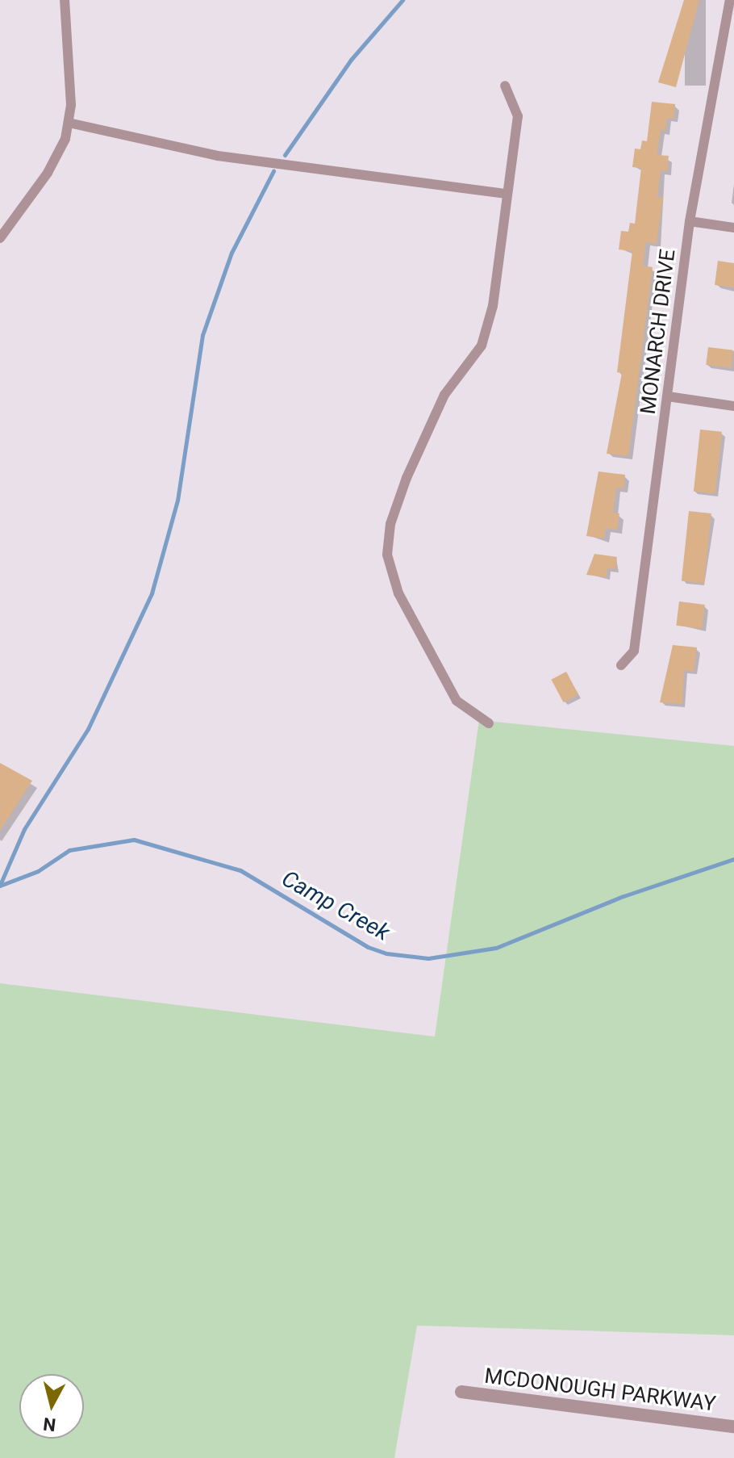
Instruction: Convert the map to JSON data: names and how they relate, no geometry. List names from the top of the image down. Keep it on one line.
{"streets":{"street":["MONARCH DRIVE","MCDONOUGH PARKWAY"]},"water":["Camp Creek"],"north":"bottom"}
